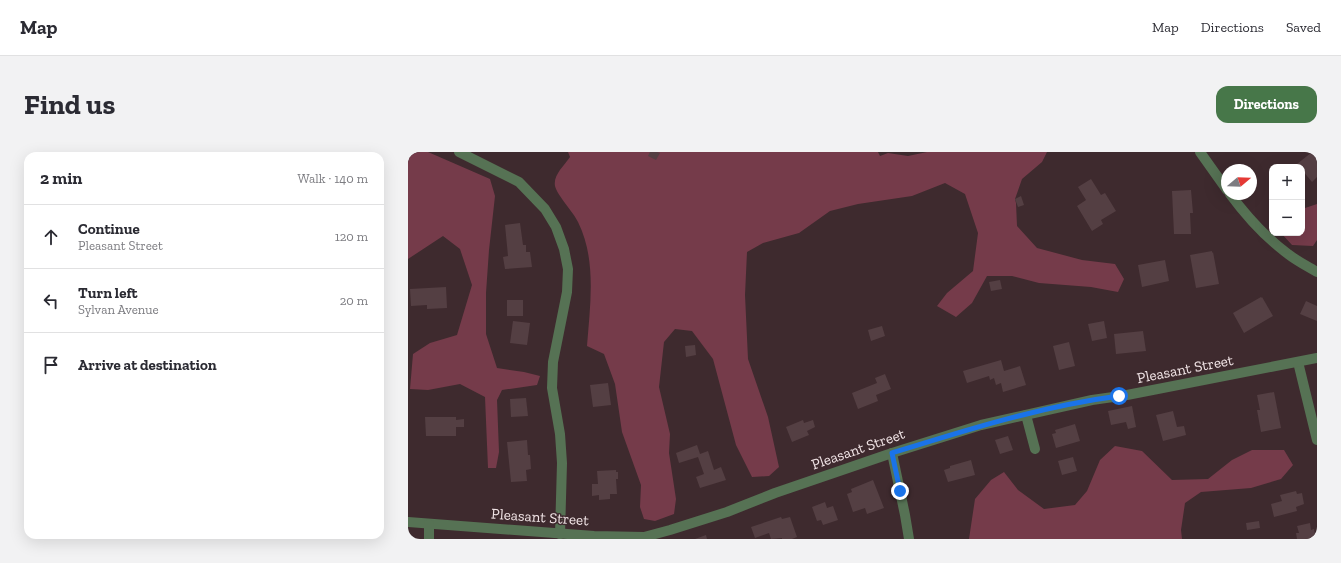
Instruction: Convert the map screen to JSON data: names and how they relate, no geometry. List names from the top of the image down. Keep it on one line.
{"streets":{"street":["Pleasant Street"]},"north":"right","page":{"header":"Map","nav":["Map","Directions","Saved"],"buttons":"Directions","title":"Find us","heading":["2 min","Walk · 140 m"],"map_buttons":["+","−"],"list":[["Continue","Pleasant Street","120 m"],["Turn left","Sylvan Avenue","20 m"],"Arrive at destination"]}}
